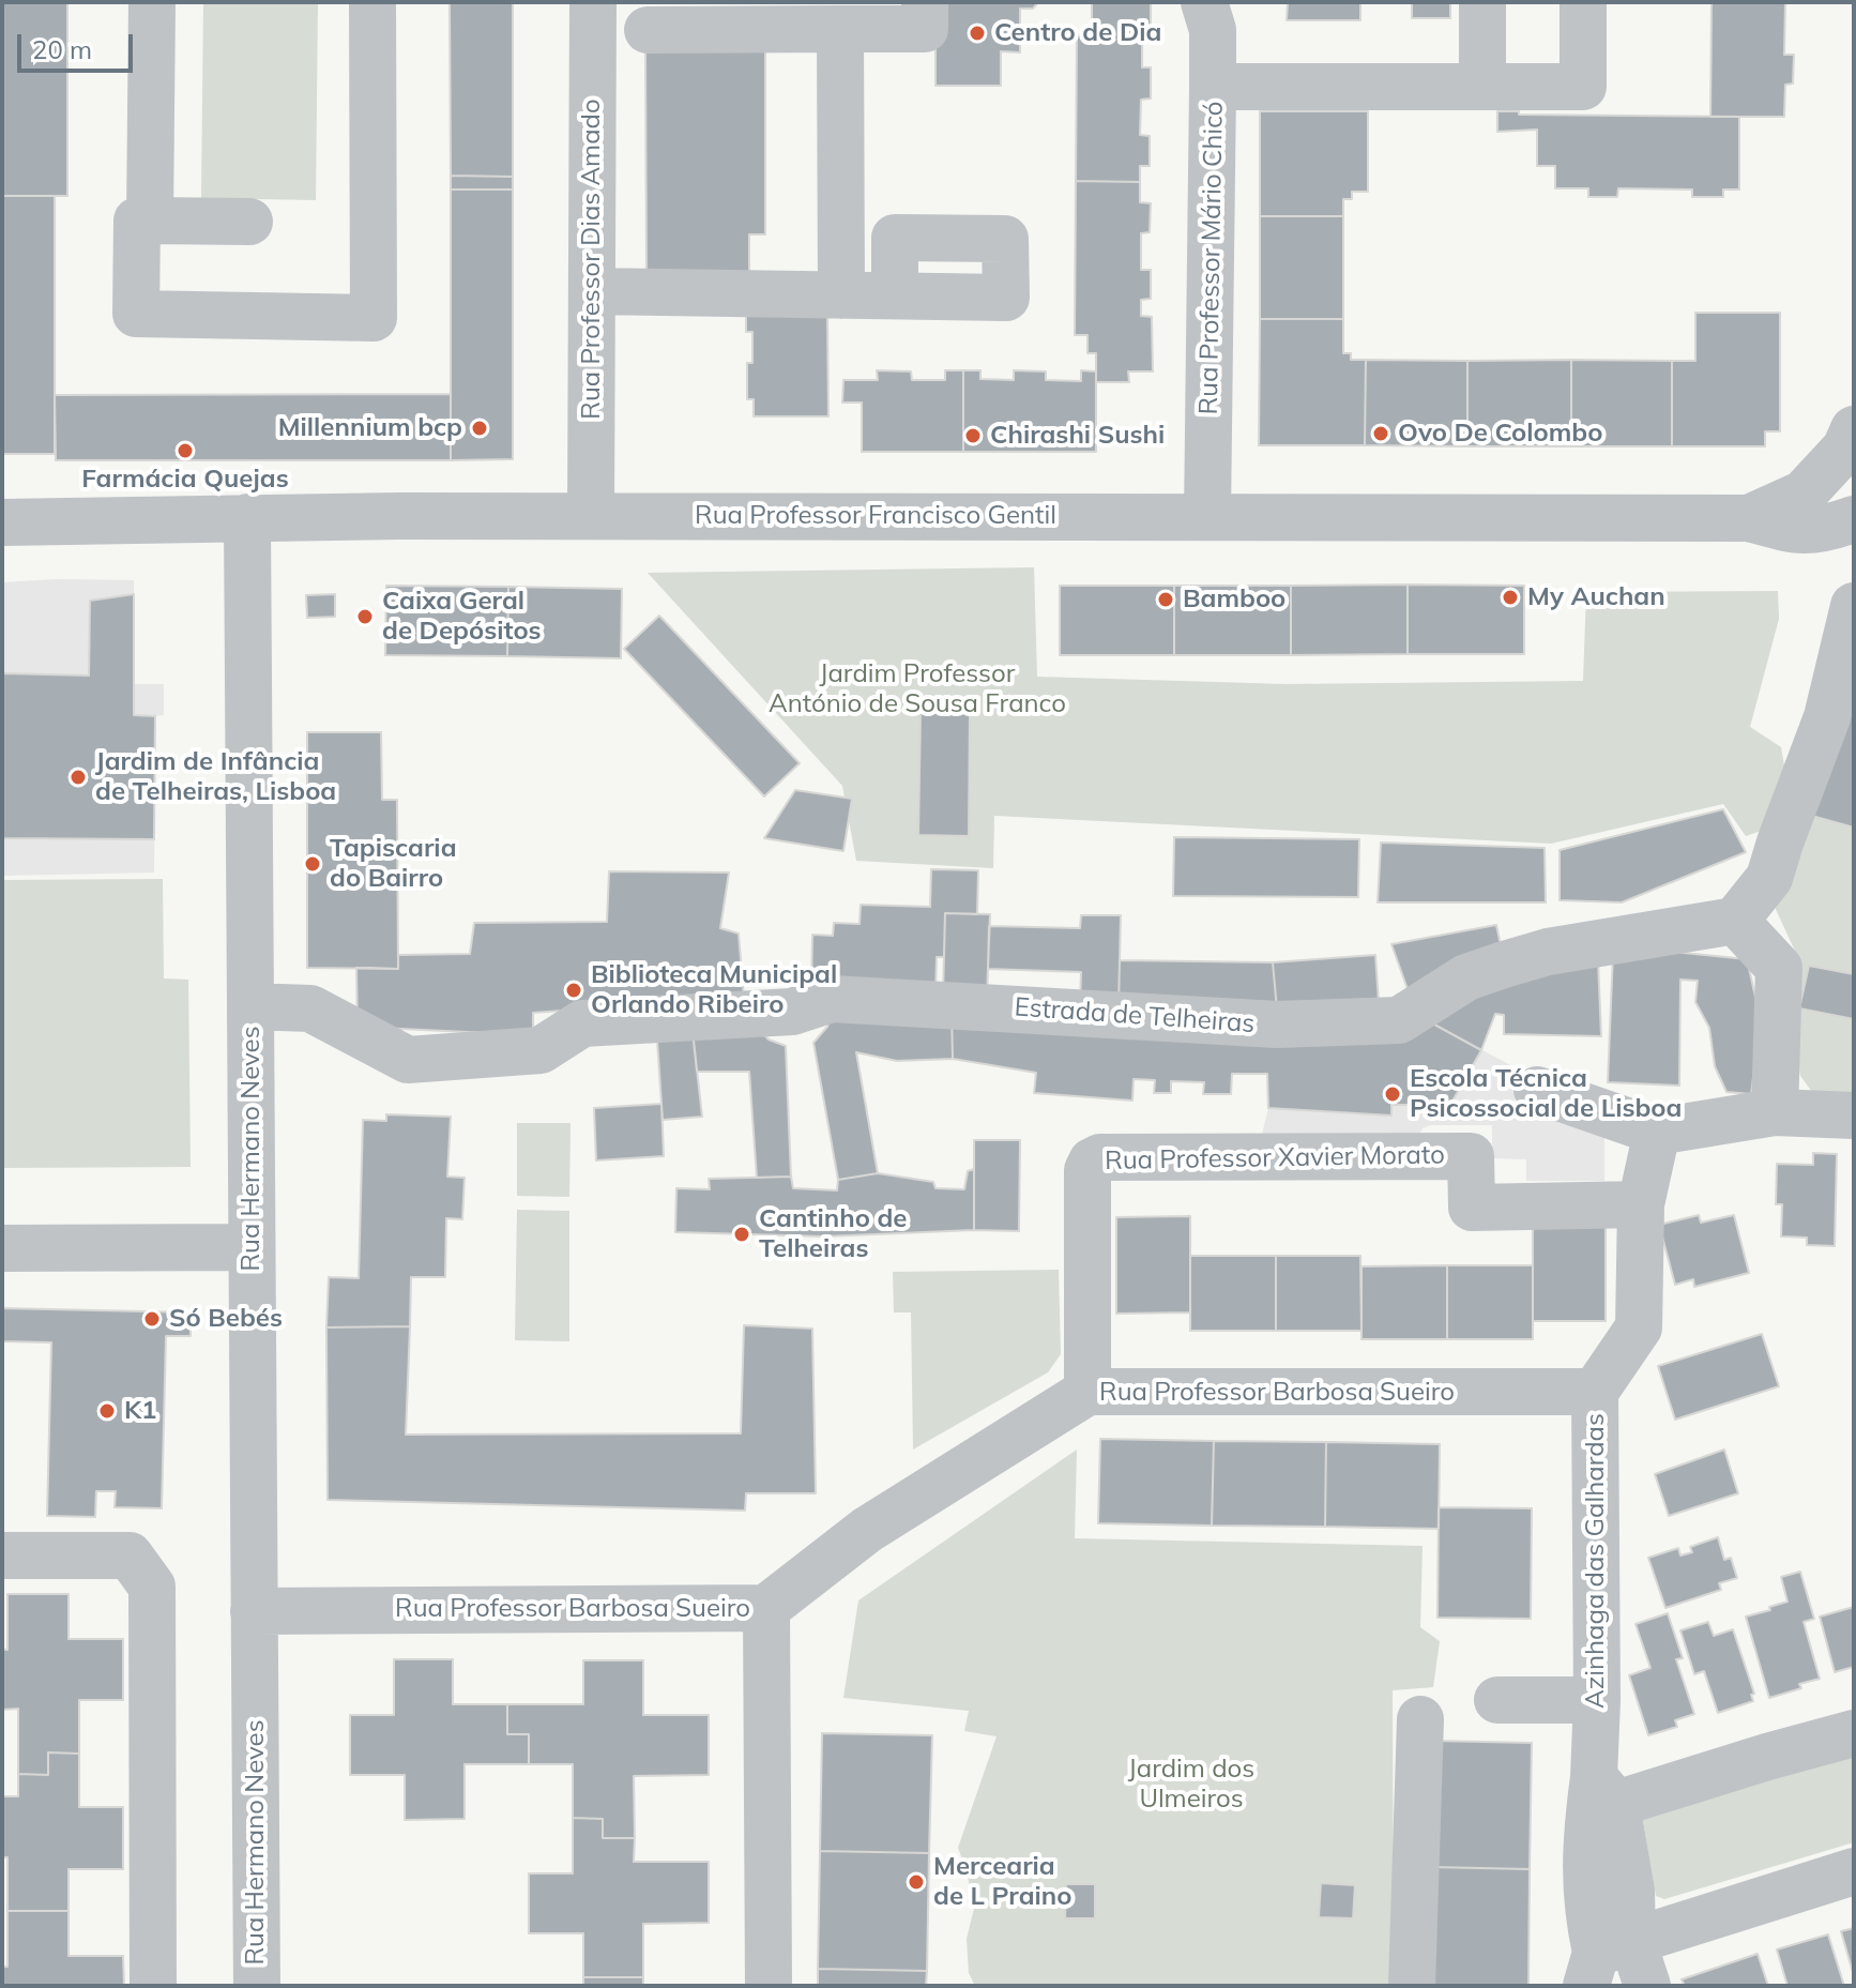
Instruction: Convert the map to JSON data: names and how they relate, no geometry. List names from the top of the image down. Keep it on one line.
{"streets":{"street":["Rua Professor Mário Chicó","Rua Professor Dias Amado","Rua Professor Francisco Gentil","Estrada de Telheiras","Rua Hermano Neves","Rua Professor Xavier Morato","Rua Professor Barbosa Sueiro","Azinhaga das Galhardas"]},"crossings":[["Rua Professor Mário Chicó","Rua Professor Francisco Gentil"],["Rua Professor Dias Amado","Rua Professor Francisco Gentil"],["Rua Professor Francisco Gentil","Rua Hermano Neves"],["Estrada de Telheiras","Rua Hermano Neves"],["Rua Hermano Neves","Rua Professor Barbosa Sueiro"],["Rua Professor Xavier Morato","Rua Professor Barbosa Sueiro"],["Rua Professor Xavier Morato","Azinhaga das Galhardas"],["Rua Professor Barbosa Sueiro","Azinhaga das Galhardas"]],"parks":["Jardim Professor António de Sousa Franco","Jardim dos Ulmeiros"],"places":["Centro de Dia","Millennium bcp","Ovo De Colombo","Chirashi Sushi","Farmácia Quejas","My Auchan","Bamboo","Caixa Geral de Depósitos","Jardim de Infância de Telheiras, Lisboa","Tapiscaria do Bairro","Biblioteca Municipal Orlando Ribeiro","Escola Técnica Psicossocial de Lisboa","Cantinho de Telheiras","Só Bebés","K1","Mercearia de L Praino"],"scale_bar":"20 m"}
